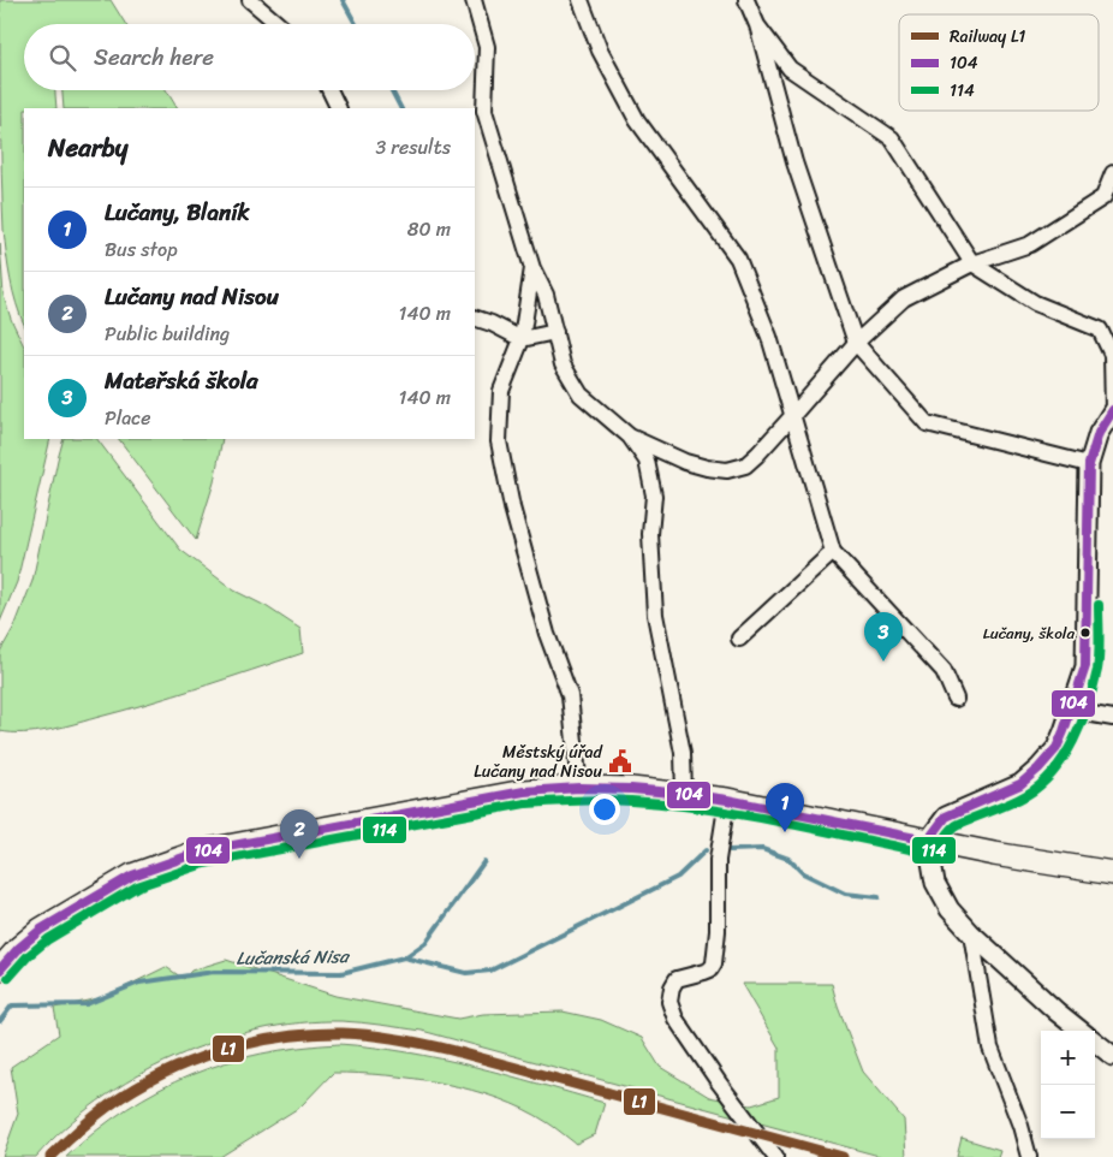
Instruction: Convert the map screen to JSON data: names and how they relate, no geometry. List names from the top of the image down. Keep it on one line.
{"water":["Lučanská Nisa"],"places":{"other":["Lučany, škola"],"public building":["Městský úřad Lučany nad Nisou"]},"lines":["transit line 104","transit line 114","rail line L1"],"legend":["Railway L1","104","114"],"page":{"search":"Search here","heading":["Nearby","3 results"],"list":[{"mark":"1","name":"Lučany, Blaník","note":"Bus stop","value":"80 m"},{"mark":"2","name":"Lučany nad Nisou","note":"Public building","value":"140 m"},{"mark":"3","name":"Mateřská škola","note":"Place","value":"140 m"}],"pins":["3","1","2"],"map_buttons":["+","−"]}}
